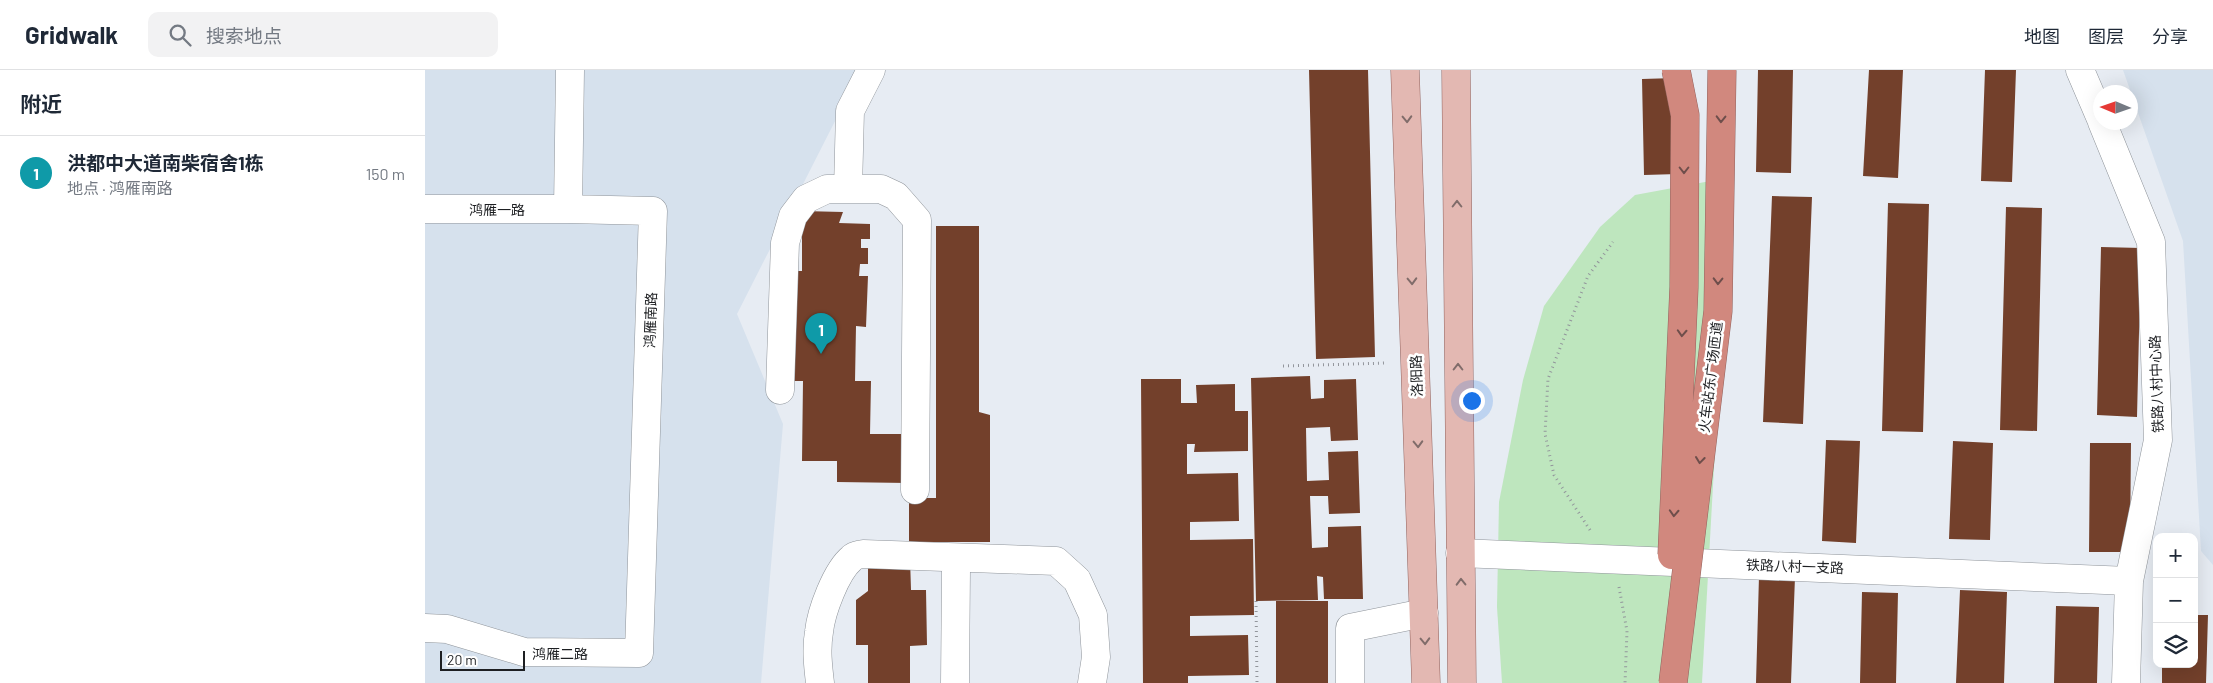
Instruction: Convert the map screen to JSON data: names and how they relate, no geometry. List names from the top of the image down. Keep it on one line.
{"streets":{"highway":["火车站东广场匝道"],"main road":["洛阳路"],"street":["鸿雁一路","鸿雁南路","铁路八村中心路","铁路八村一支路","鸿雁二路"]},"crossings":[["鸿雁一路","鸿雁南路"],["鸿雁南路","鸿雁二路"],["铁路八村中心路","铁路八村一支路"]],"one_way":["火车站东广场匝道"],"scale_bar":"20 m","north":"left","page":{"header":"Gridwalk","search":"搜索地点","nav":["地图","图层","分享"],"heading":"附近","list":[{"mark":"1","name":"洪都中大道南柴宿舍1栋","note":"地点 · 鸿雁南路","value":"150 m"}],"pins":"1","map_buttons":["+","−"],"scale":"20 m"}}
